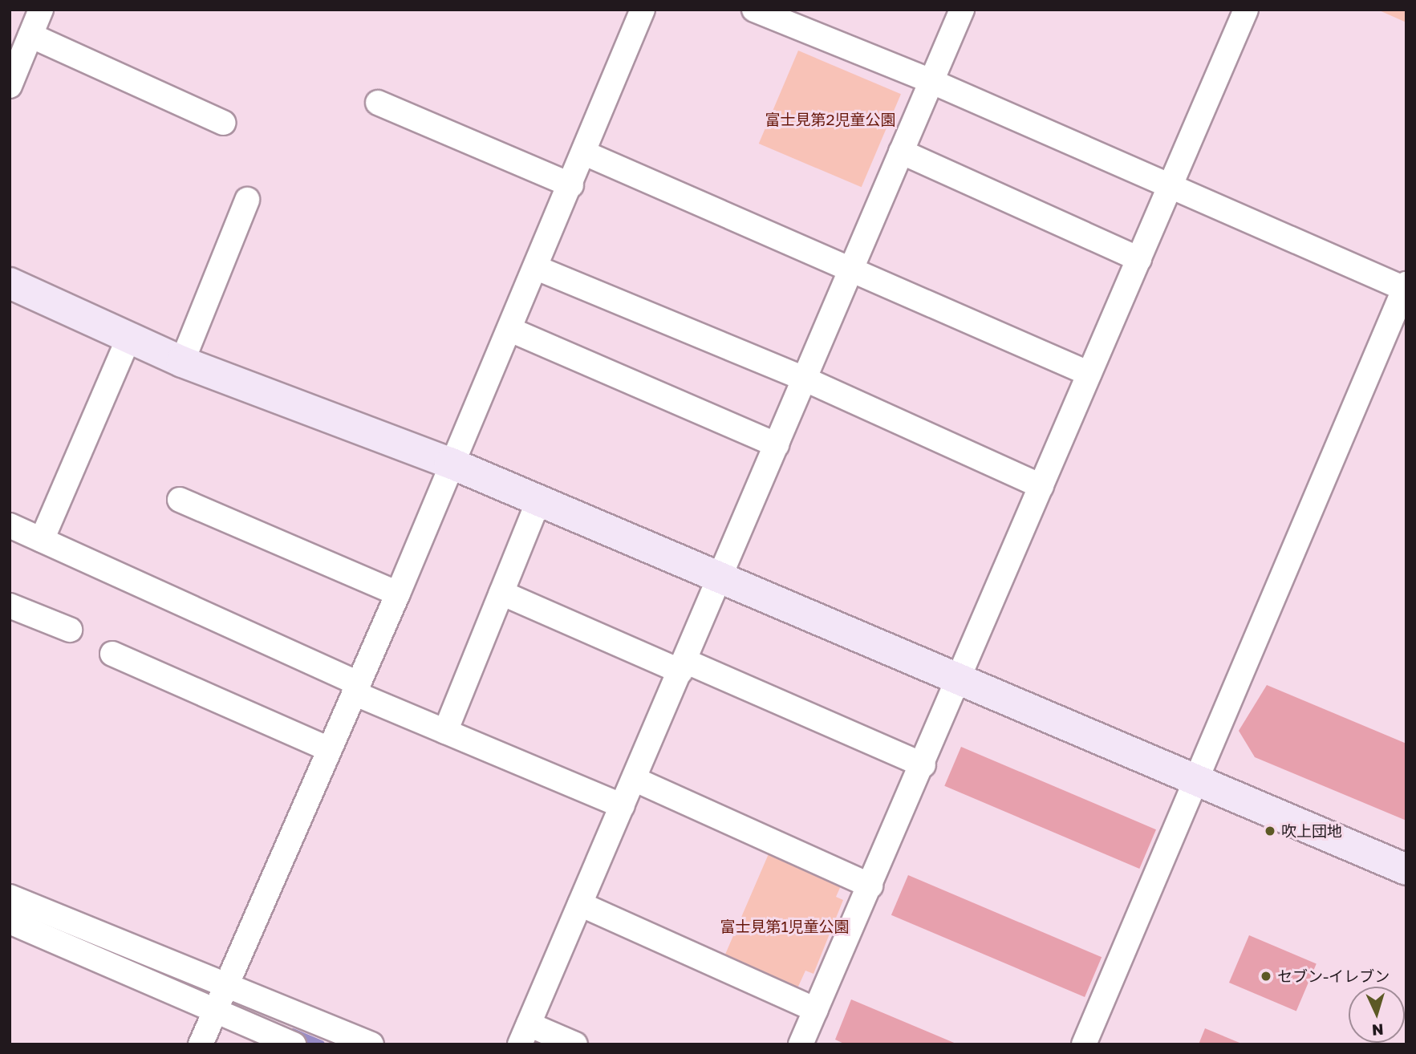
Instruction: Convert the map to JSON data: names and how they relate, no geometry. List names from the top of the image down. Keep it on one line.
{"parks":["富士見第2児童公園","富士見第1児童公園"],"places":["吹上団地","セブン-イレブン"],"north":"bottom"}
